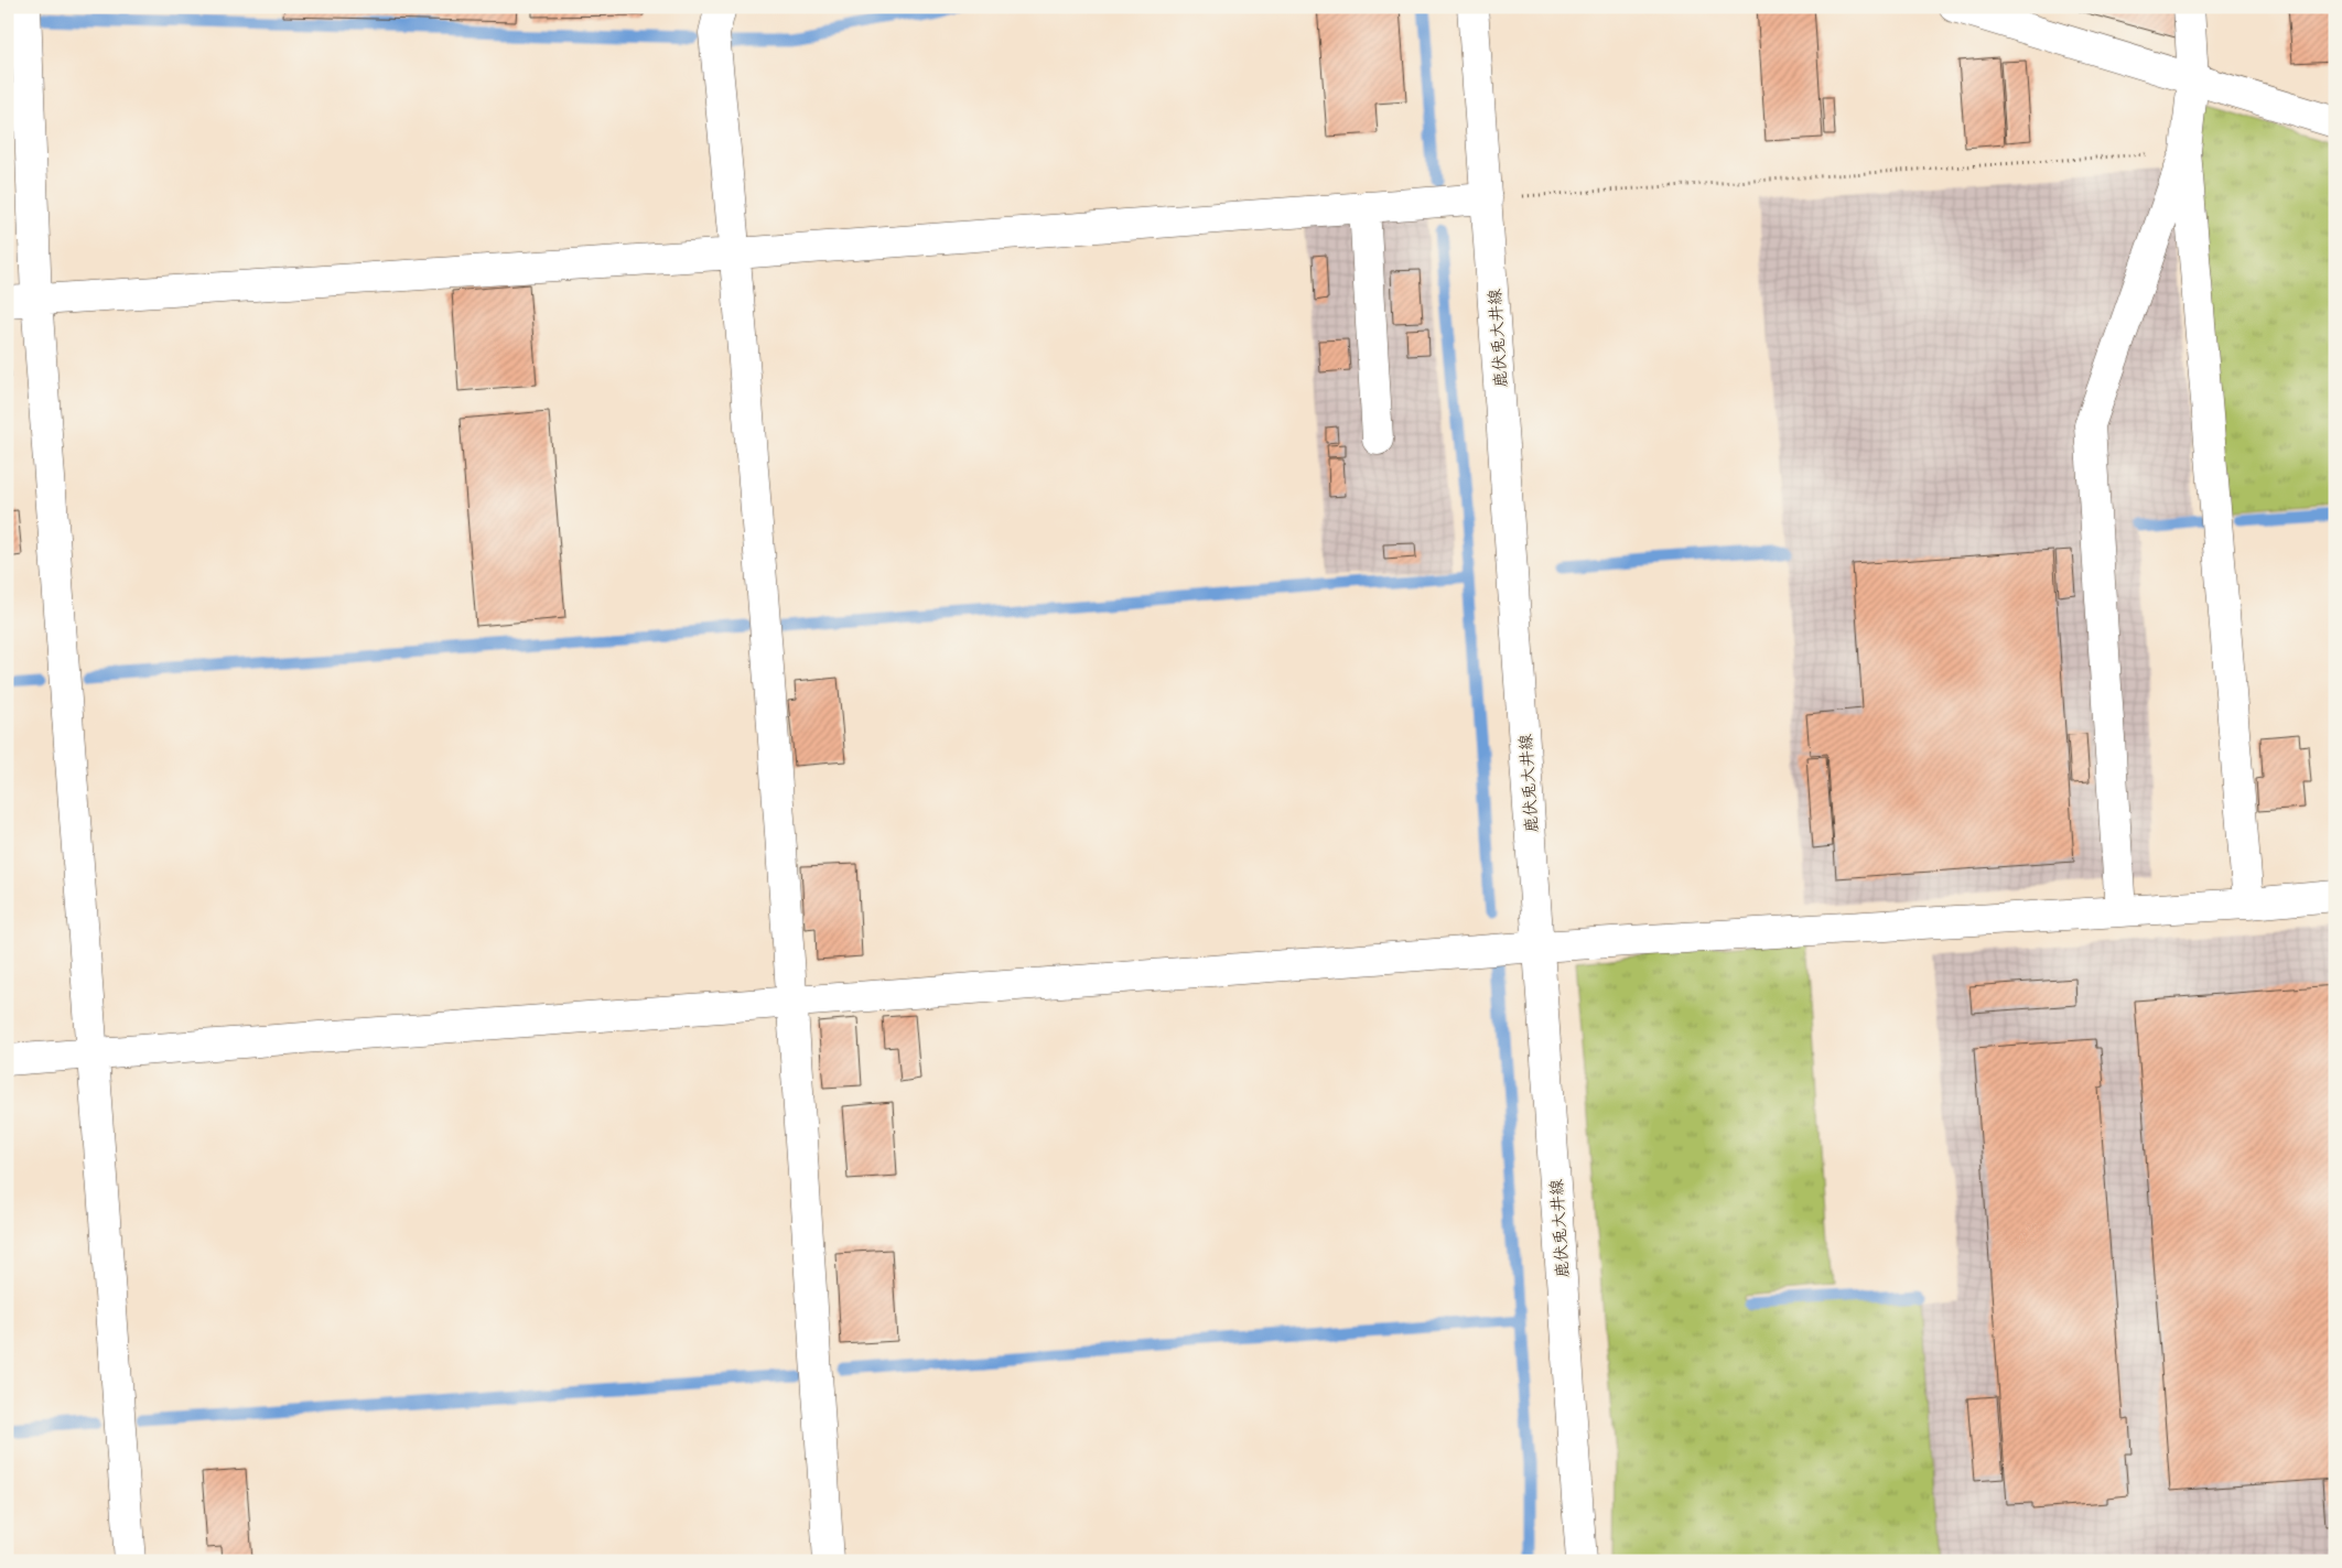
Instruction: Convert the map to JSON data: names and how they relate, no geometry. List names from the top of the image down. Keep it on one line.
{"streets":{"street":["鹿伏兎大井線"]}}
